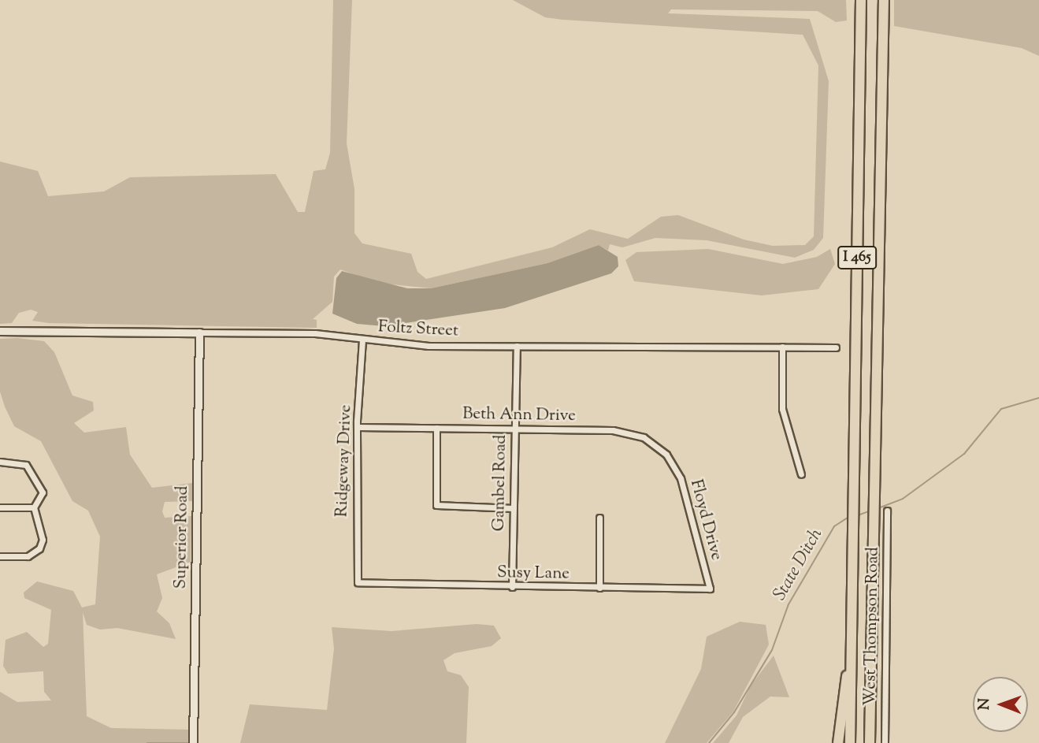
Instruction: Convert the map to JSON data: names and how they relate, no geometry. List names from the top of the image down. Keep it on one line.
{"streets":{"highway":["I 465"],"street":["Foltz Street","Beth Ann Drive","Ridgeway Drive","Gambel Road","Floyd Drive","Superior Road","Susy Lane","West Thompson Road"]},"crossings":[["Foltz Street","Ridgeway Drive"],["Foltz Street","Gambel Road"],["Foltz Street","Superior Road"],["Beth Ann Drive","Ridgeway Drive"],["Beth Ann Drive","Gambel Road"],["Beth Ann Drive","Floyd Drive"],["Ridgeway Drive","Susy Lane"],["Gambel Road","Susy Lane"],["Floyd Drive","Susy Lane"]],"water":["State Ditch"],"north":"left"}
